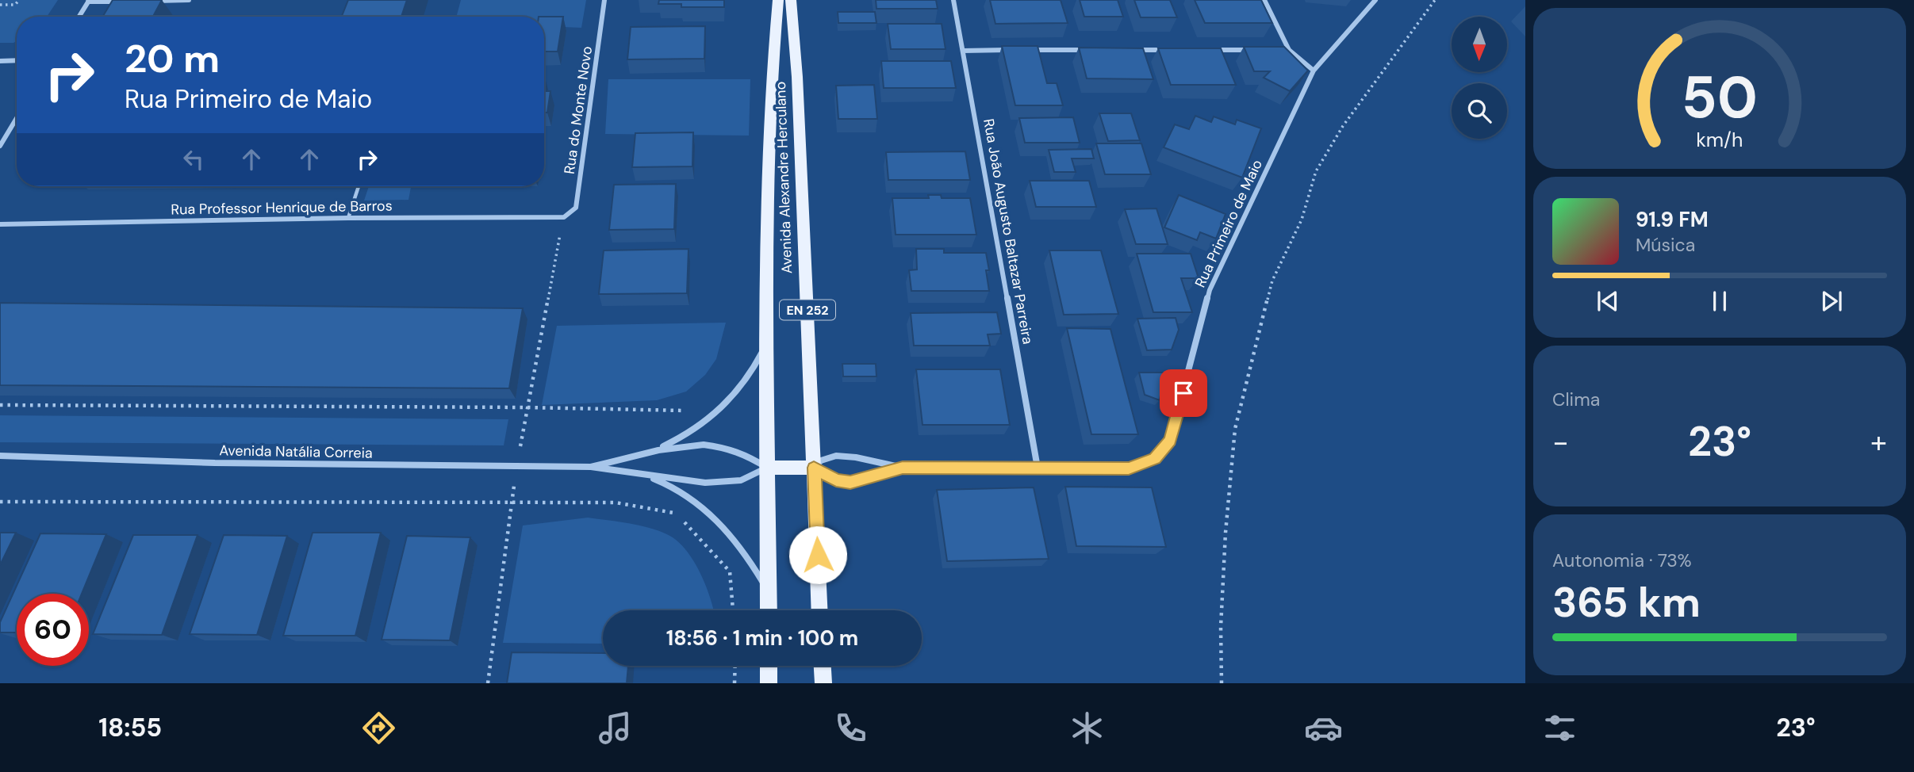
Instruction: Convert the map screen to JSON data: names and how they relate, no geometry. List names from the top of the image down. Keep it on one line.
{"streets":{"main road":["Avenida Alexandre Herculano","EN 252"],"street":["Rua do Monte Novo","Rua Professor Henrique de Barros","Rua Primeiro de Maio","Rua João Augusto Baltazar Parreira","Avenida Natália Correia"]},"crossings":[["Rua do Monte Novo","Rua Professor Henrique de Barros"],["Avenida Alexandre Herculano","Rua Primeiro de Maio"],["Avenida Alexandre Herculano","Avenida Natália Correia"],["Rua Primeiro de Maio","Rua João Augusto Baltazar Parreira"]],"north":"bottom","page":{"turn":["20 m","Rua Primeiro de Maio"],"song":["91.9 FM","Música"],"tile":["Clima",["Autonomia · 73%","365 km"]],"heat":["−","23°","+"],"limit":"60","trip":"18:56 · 1 min · 100 m","tabs":["18:55","23°"],"gauge":["50","km/h"]}}
